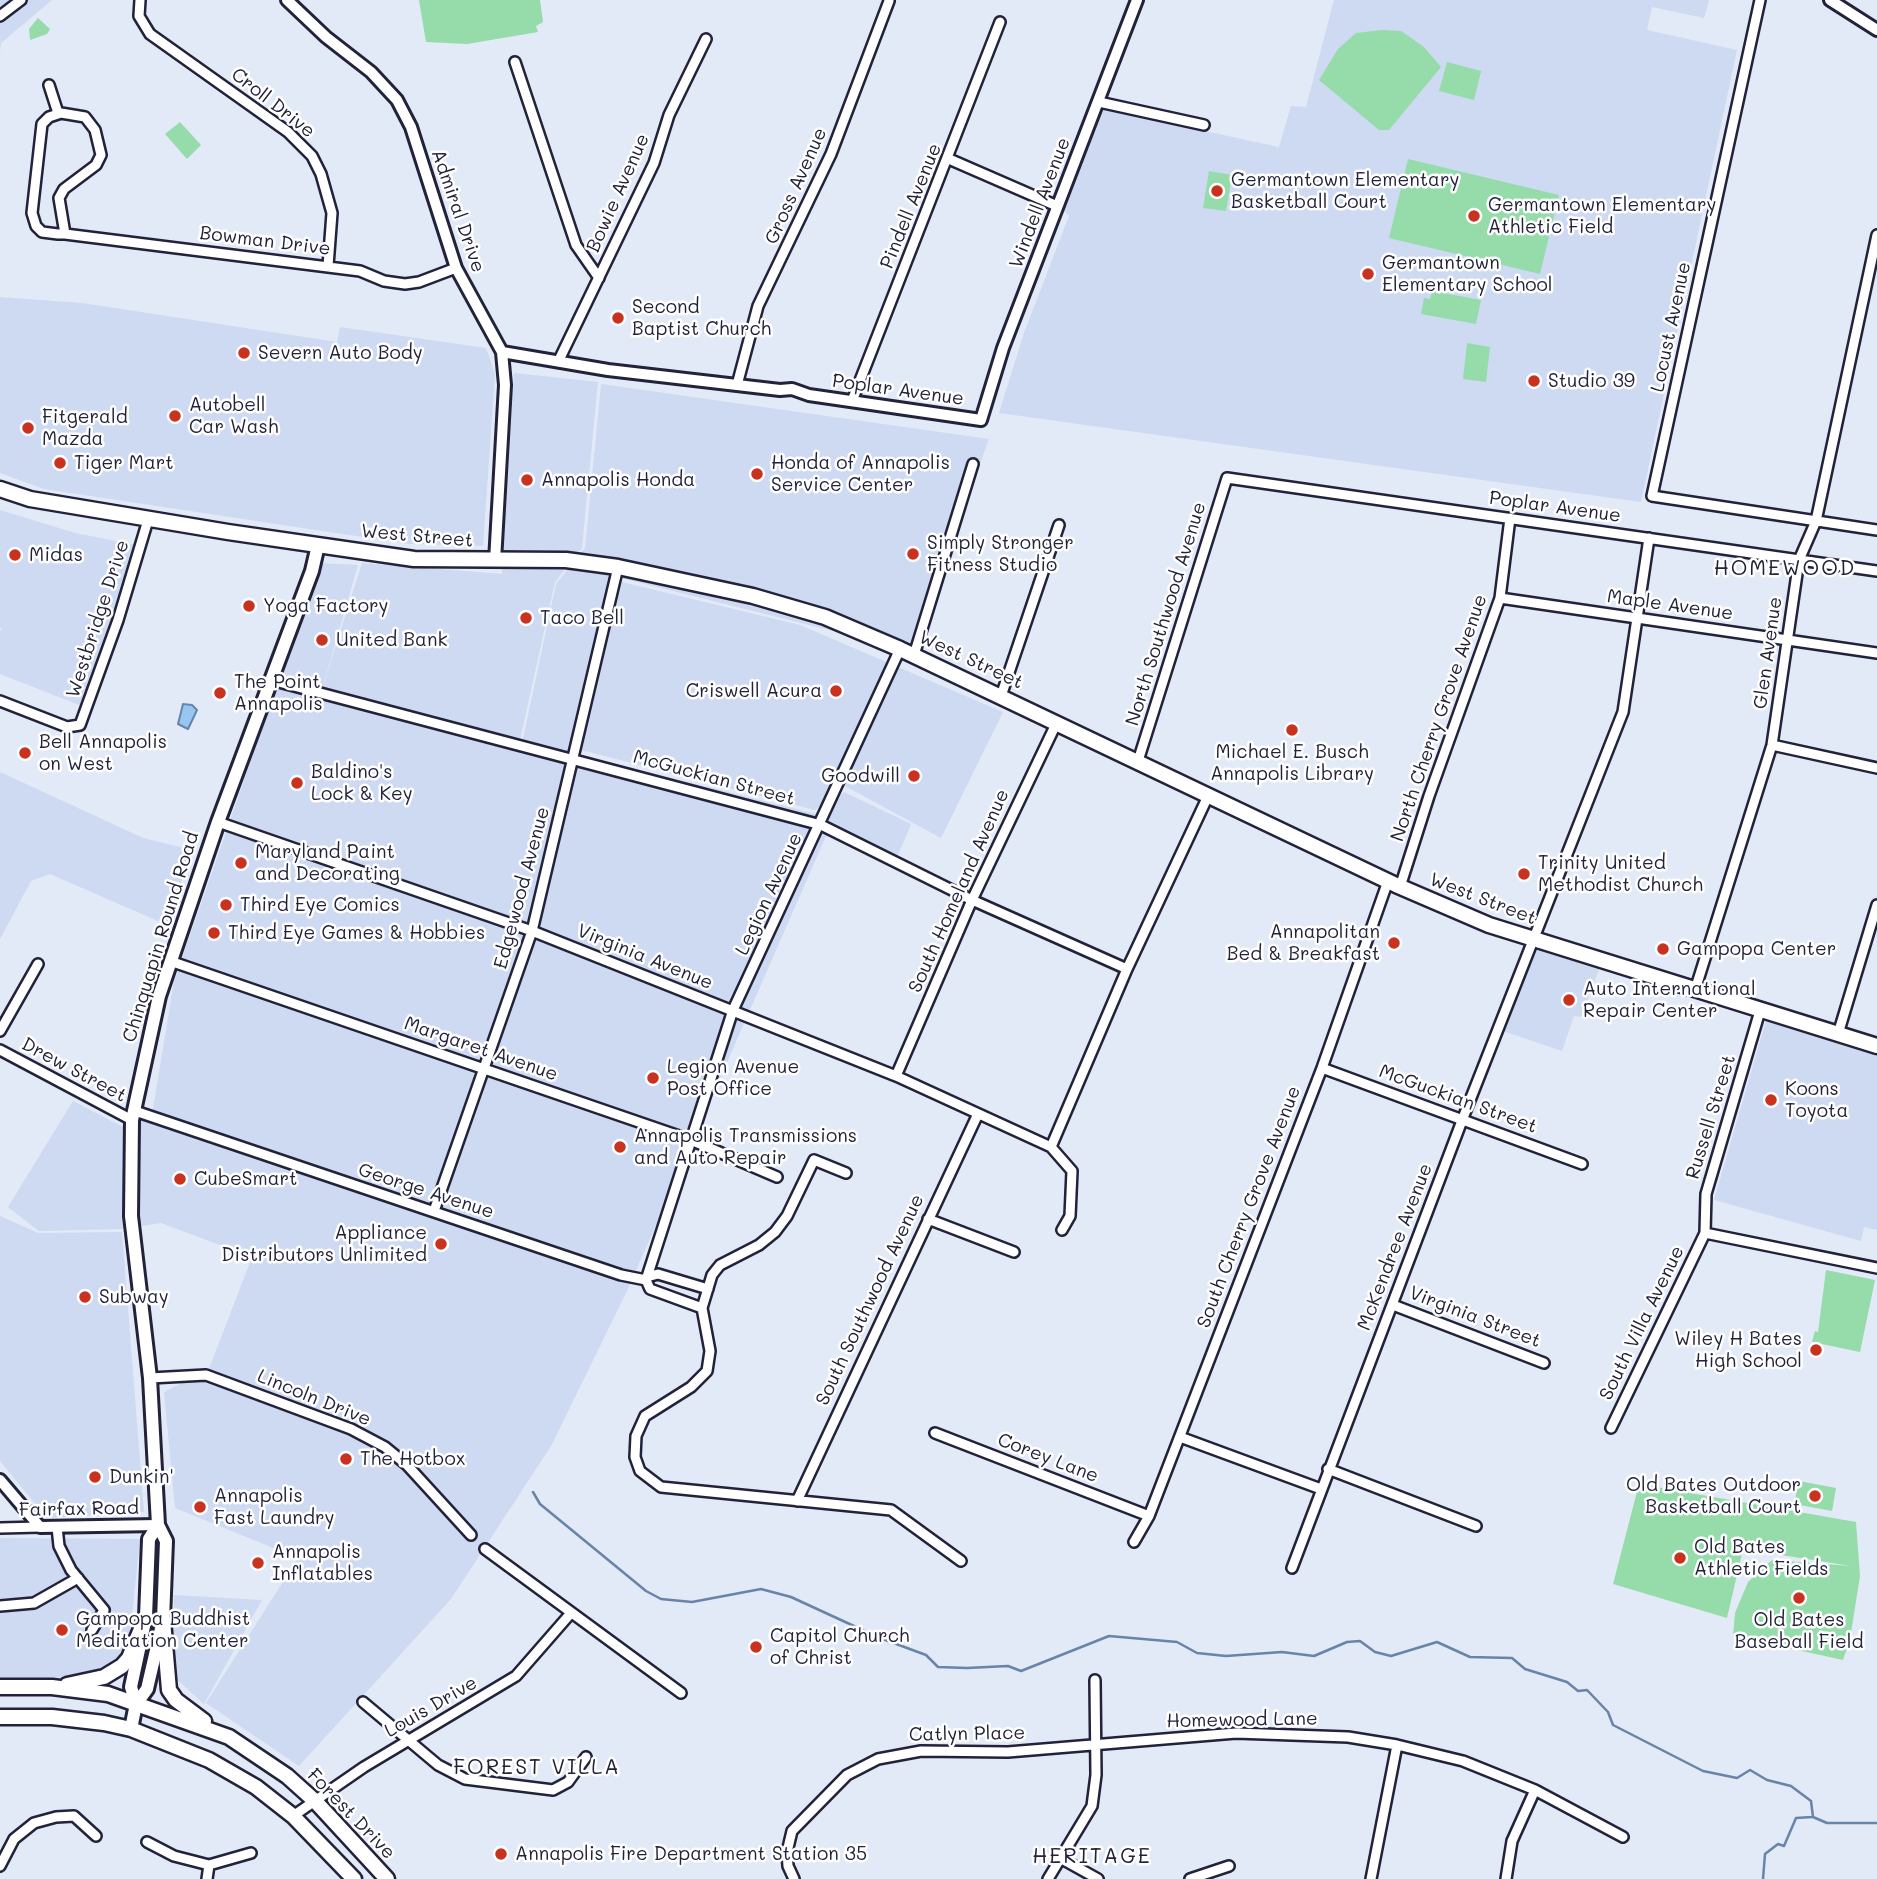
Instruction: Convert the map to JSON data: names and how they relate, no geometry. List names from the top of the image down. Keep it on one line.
{"streets":{"main road":["West Street","Chinquapin Round Road","Forest Drive"],"street":["Croll Drive","Gross Avenue","Bowie Avenue","Windell Avenue","Pindell Avenue","Admiral Drive","Bowman Drive","Locust Avenue","Poplar Avenue","Maple Avenue","North Southwood Avenue","Westbridge Drive","Glen Avenue","North Cherry Grove Avenue","McGuckian Street","Edgewood Avenue","South Homeland Avenue","Legion Avenue","Virginia Avenue","Margaret Avenue","Drew Street","Russell Street","George Avenue","South Cherry Grove Avenue","McKendree Avenue","South Southwood Avenue","Virginia Street","South Villa Avenue","Lincoln Drive","Corey Lane","Fairfax Road","Louis Drive","Homewood Lane","Catlyn Place"]},"crossings":[["Croll Drive","Bowman Drive"],["Gross Avenue","Poplar Avenue"],["Bowie Avenue","Poplar Avenue"],["Windell Avenue","Poplar Avenue"],["Pindell Avenue","Poplar Avenue"],["Admiral Drive","Bowman Drive"],["Admiral Drive","Poplar Avenue"],["Admiral Drive","West Street"],["Locust Avenue","Glen Avenue"],["Poplar Avenue","North Southwood Avenue"],["Poplar Avenue","Glen Avenue"],["Poplar Avenue","North Cherry Grove Avenue"],["West Street","North Southwood Avenue"],["West Street","Westbridge Drive"],["West Street","Glen Avenue"],["West Street","North Cherry Grove Avenue"],["West Street","Edgewood Avenue"],["West Street","South Homeland Avenue"],["West Street","Legion Avenue"],["West Street","Chinquapin Round Road"],["West Street","Russell Street"],["West Street","South Cherry Grove Avenue"],["West Street","McKendree Avenue"],["Maple Avenue","Glen Avenue"],["Maple Avenue","North Cherry Grove Avenue"],["North Cherry Grove Avenue","South Cherry Grove Avenue"],["McGuckian Street","Edgewood Avenue"],["McGuckian Street","South Homeland Avenue"],["McGuckian Street","Legion Avenue"],["McGuckian Street","Chinquapin Round Road"],["McGuckian Street","South Cherry Grove Avenue"],["McGuckian Street","McKendree Avenue"],["Edgewood Avenue","Virginia Avenue"],["Edgewood Avenue","Margaret Avenue"],["Edgewood Avenue","George Avenue"],["South Homeland Avenue","Virginia Avenue"],["Legion Avenue","Virginia Avenue"],["Legion Avenue","Margaret Avenue"],["Legion Avenue","George Avenue"],["Chinquapin Round Road","Virginia Avenue"],["Chinquapin Round Road","Margaret Avenue"],["Chinquapin Round Road","Drew Street"],["Chinquapin Round Road","George Avenue"],["Chinquapin Round Road","Lincoln Drive"],["Chinquapin Round Road","Fairfax Road"],["Chinquapin Round Road","Forest Drive"],["Virginia Avenue","South Southwood Avenue"],["Drew Street","George Avenue"],["Russell Street","South Villa Avenue"],["South Cherry Grove Avenue","Corey Lane"],["McKendree Avenue","Virginia Street"],["Louis Drive","Forest Drive"],["Homewood Lane","Catlyn Place"]],"districts":["HOMEWOOD","FOREST VILLA","HERITAGE"],"places":["Germantown Elementary Basketball Court","Germantown Elementary Athletic Field","Germantown Elementary School","Second Baptist Church","Severn Auto Body","Studio 39","Autobell Car Wash","Fitgerald Mazda","Tiger Mart","Honda of Annapolis Service Center","Annapolis Honda","Simply Stronger Fitness Studio","Midas","Yoga Factory","Taco Bell","United Bank","Criswell Acura","The Point Annapolis","Michael E. Busch Annapolis Library","Bell Annapolis on West","Goodwill","Baldino's Lock & Key","Maryland Paint and Decorating","Trinity United Methodist Church","Third Eye Comics","Third Eye Games & Hobbies","Annapolitan Bed & Breakfast","Gampopa Center","Auto International Repair Center","Legion Avenue Post Office","Koons Toyota","Annapolis Transmissions and Auto Repair","CubeSmart","Appliance Distributors Unlimited","Subway","Wiley H Bates High School","The Hotbox","Dunkin'","Old Bates Outdoor Basketball Court","Annapolis Fast Laundry","Old Bates Athletic Fields","Annapolis Inflatables","Old Bates Baseball Field","Gampopa Buddhist Meditation Center","Capitol Church of Christ","Annapolis Fire Department Station 35"]}
